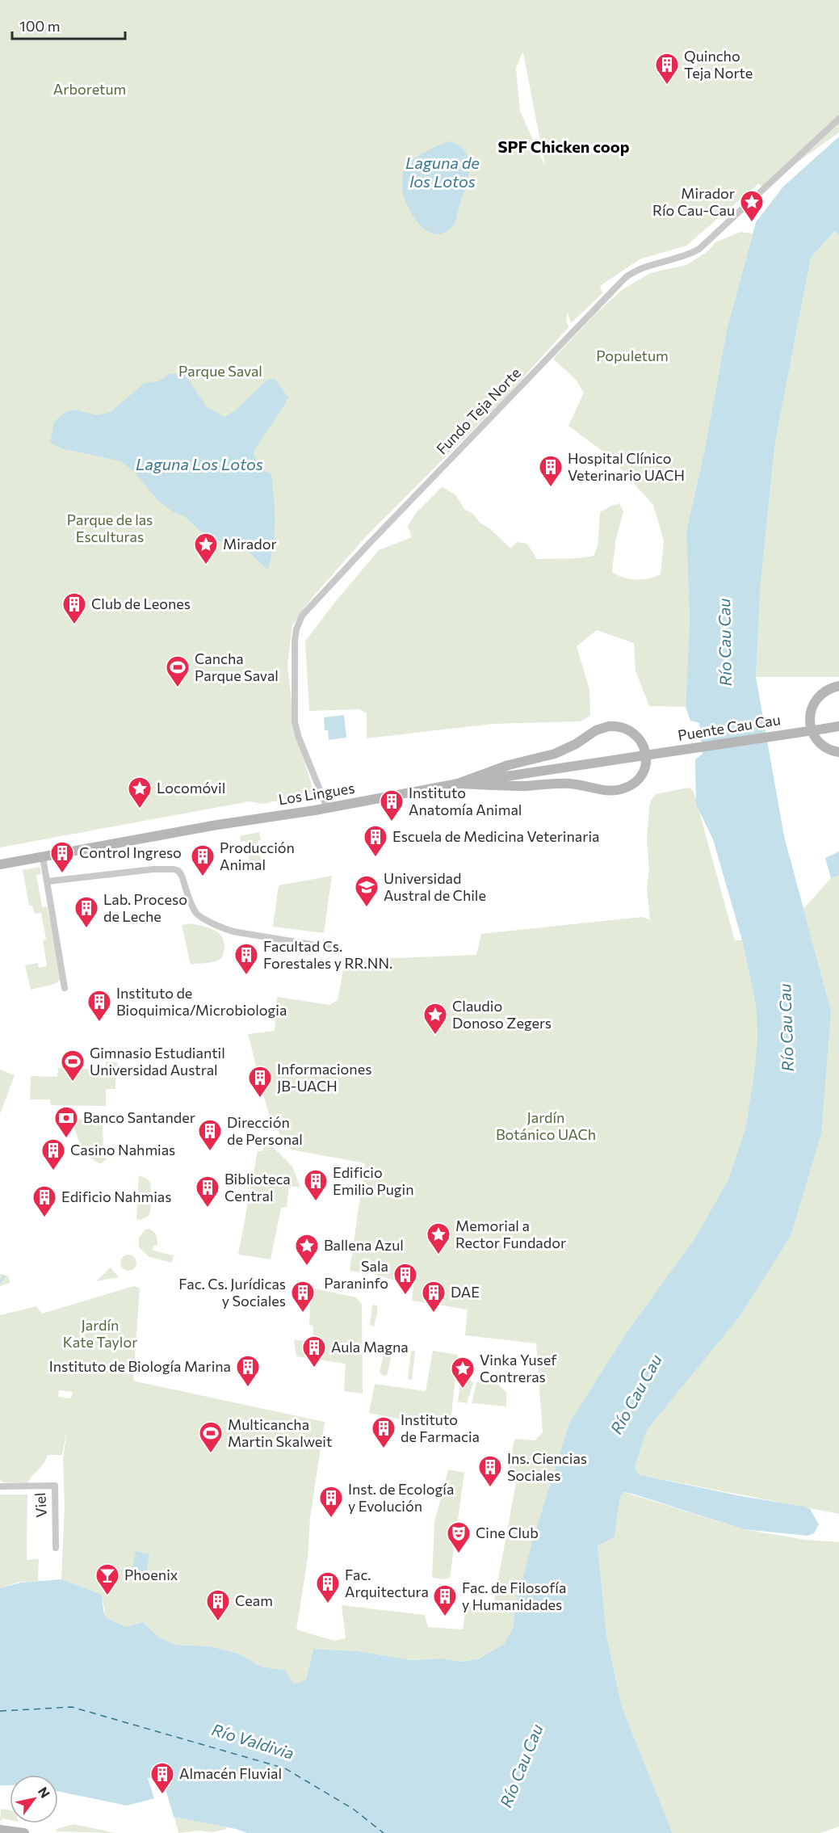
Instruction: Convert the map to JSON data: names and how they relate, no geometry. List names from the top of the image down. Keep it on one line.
{"streets":{"main road":["Puente Cau Cau","Los Lingues"],"street":["Fundo Teja Norte","Viel"]},"crossings":[["Fundo Teja Norte","Los Lingues"],["Puente Cau Cau","Los Lingues"]],"districts":["SPF Chicken coop"],"water":["Laguna de los Lotos","Laguna Los Lotos","Río Cau Cau","Río Valdivia"],"parks":["Arboretum","Populetum","Parque Saval","Parque de las Esculturas","Jardín Botánico UACh","Jardín Kate Taylor"],"places":{"building":["Quincho Teja Norte","Hospital Clínico Veterinario UACH","Club de Leones","Instituto Anatomía Animal","Escuela de Medicina Veterinaria","Control Ingreso","Producción Animal","Lab. Proceso de Leche","Facultad Cs. Forestales y RR.NN.","Instituto de Bioquimica/Microbiologia","Informaciones JB-UACH","Dirección de Personal","Casino Nahmias","Edificio Emilio Pugin","Biblioteca Central","Edificio Nahmias","Sala Paraninfo","Fac. Cs. Jurídicas y Sociales","DAE","Aula Magna","Instituto de Biología Marina","Instituto de Farmacia","Ins. Ciencias Sociales","Inst. de Ecología y Evolución","Fac. Arquitectura","Fac. de Filosofía y Humanidades","Ceam","Almacén Fluvial"],"place":["Mirador Río Cau-Cau","Mirador","Locomóvil","Claudio Donoso Zegers","Memorial a Rector Fundador","Ballena Azul","Vinka Yusef Contreras"],"sports":["Cancha Parque Saval","Gimnasio Estudiantil Universidad Austral","Multicancha Martin Skalweit"],"school or university":["Universidad Austral de Chile"],"bank":["Banco Santander"],"theatre":["Cine Club"],"bar":["Phoenix"]},"scale_bar":"100 m","north":"top right"}
